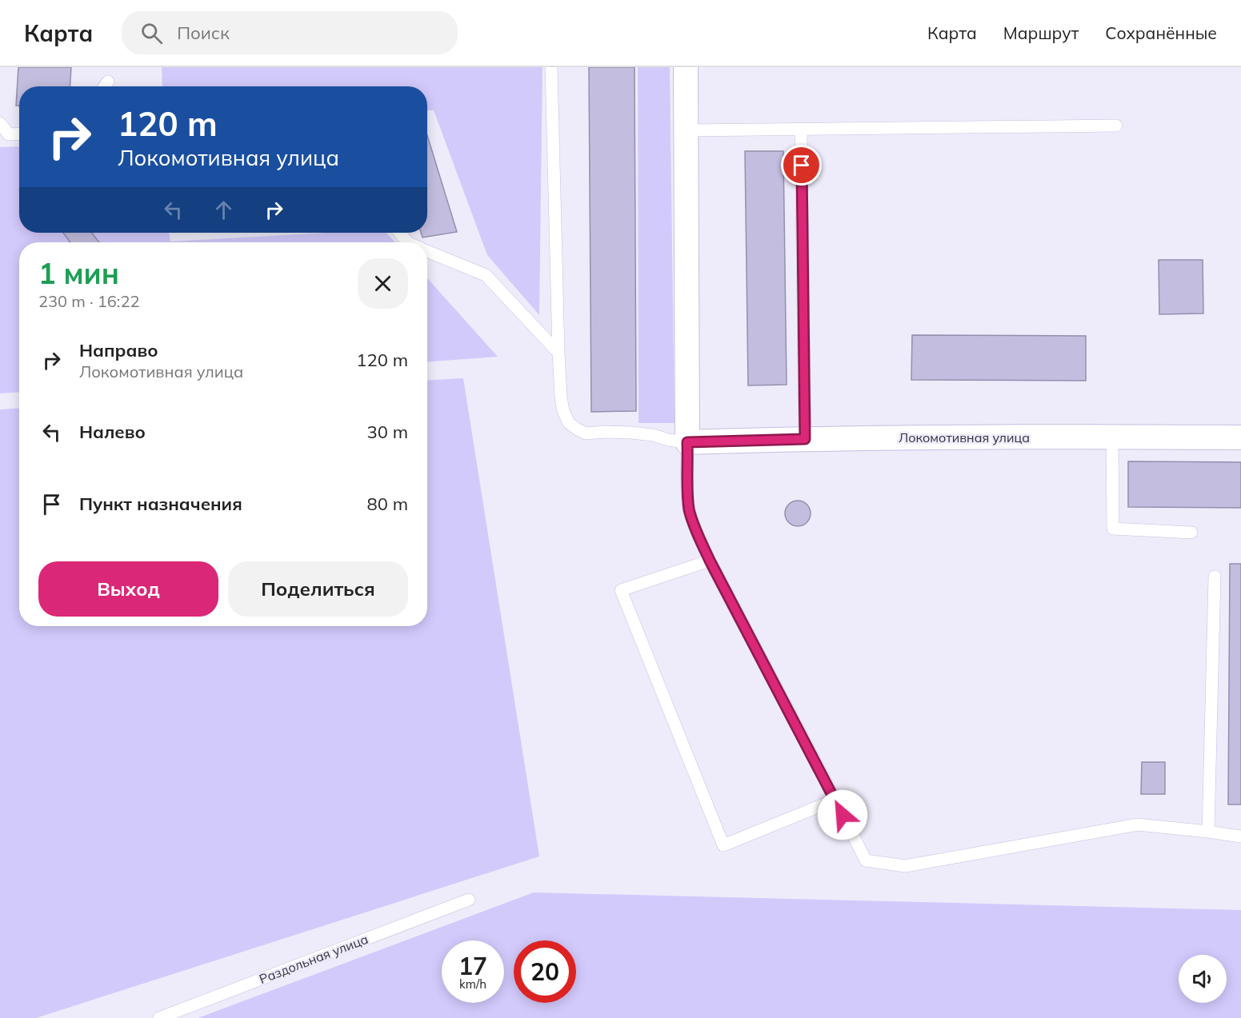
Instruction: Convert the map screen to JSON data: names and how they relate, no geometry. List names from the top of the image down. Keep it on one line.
{"streets":{"street":["Локомотивная улица"],"lane":["Раздольная улица"]},"page":{"header":"Карта","search":"Поиск","nav":["Карта","Маршрут","Сохранённые"],"turn":["120 m","Локомотивная улица"],"heading":["1 мин","230 m · 16:22"],"list":[{"name":"Направо","note":"Локомотивная улица","value":"120 m"},{"name":"Налево","value":"30 m"},{"name":"Пункт назначения","value":"80 m"}],"buttons":["Выход","Поделиться"],"speed":"17 km/h","limit":"20"}}
